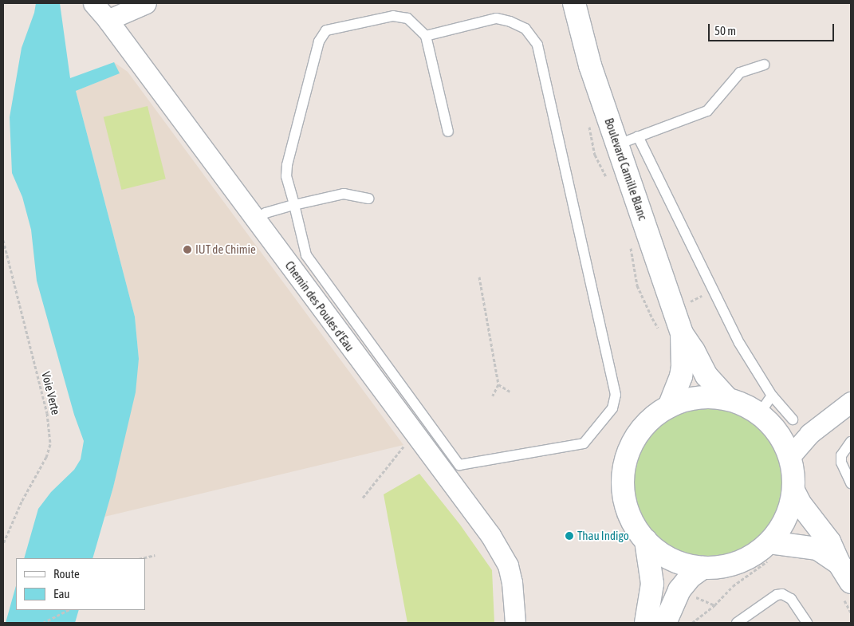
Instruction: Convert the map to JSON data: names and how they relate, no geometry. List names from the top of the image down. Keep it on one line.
{"streets":{"main road":["Boulevard Camille Blanc"],"street":["Chemin des Poules d'Eau"],"path":["Voie Verte"]},"places":["IUT de Chimie","Thau Indigo"],"legend":["Route","Eau"],"scale_bar":"50 m"}
